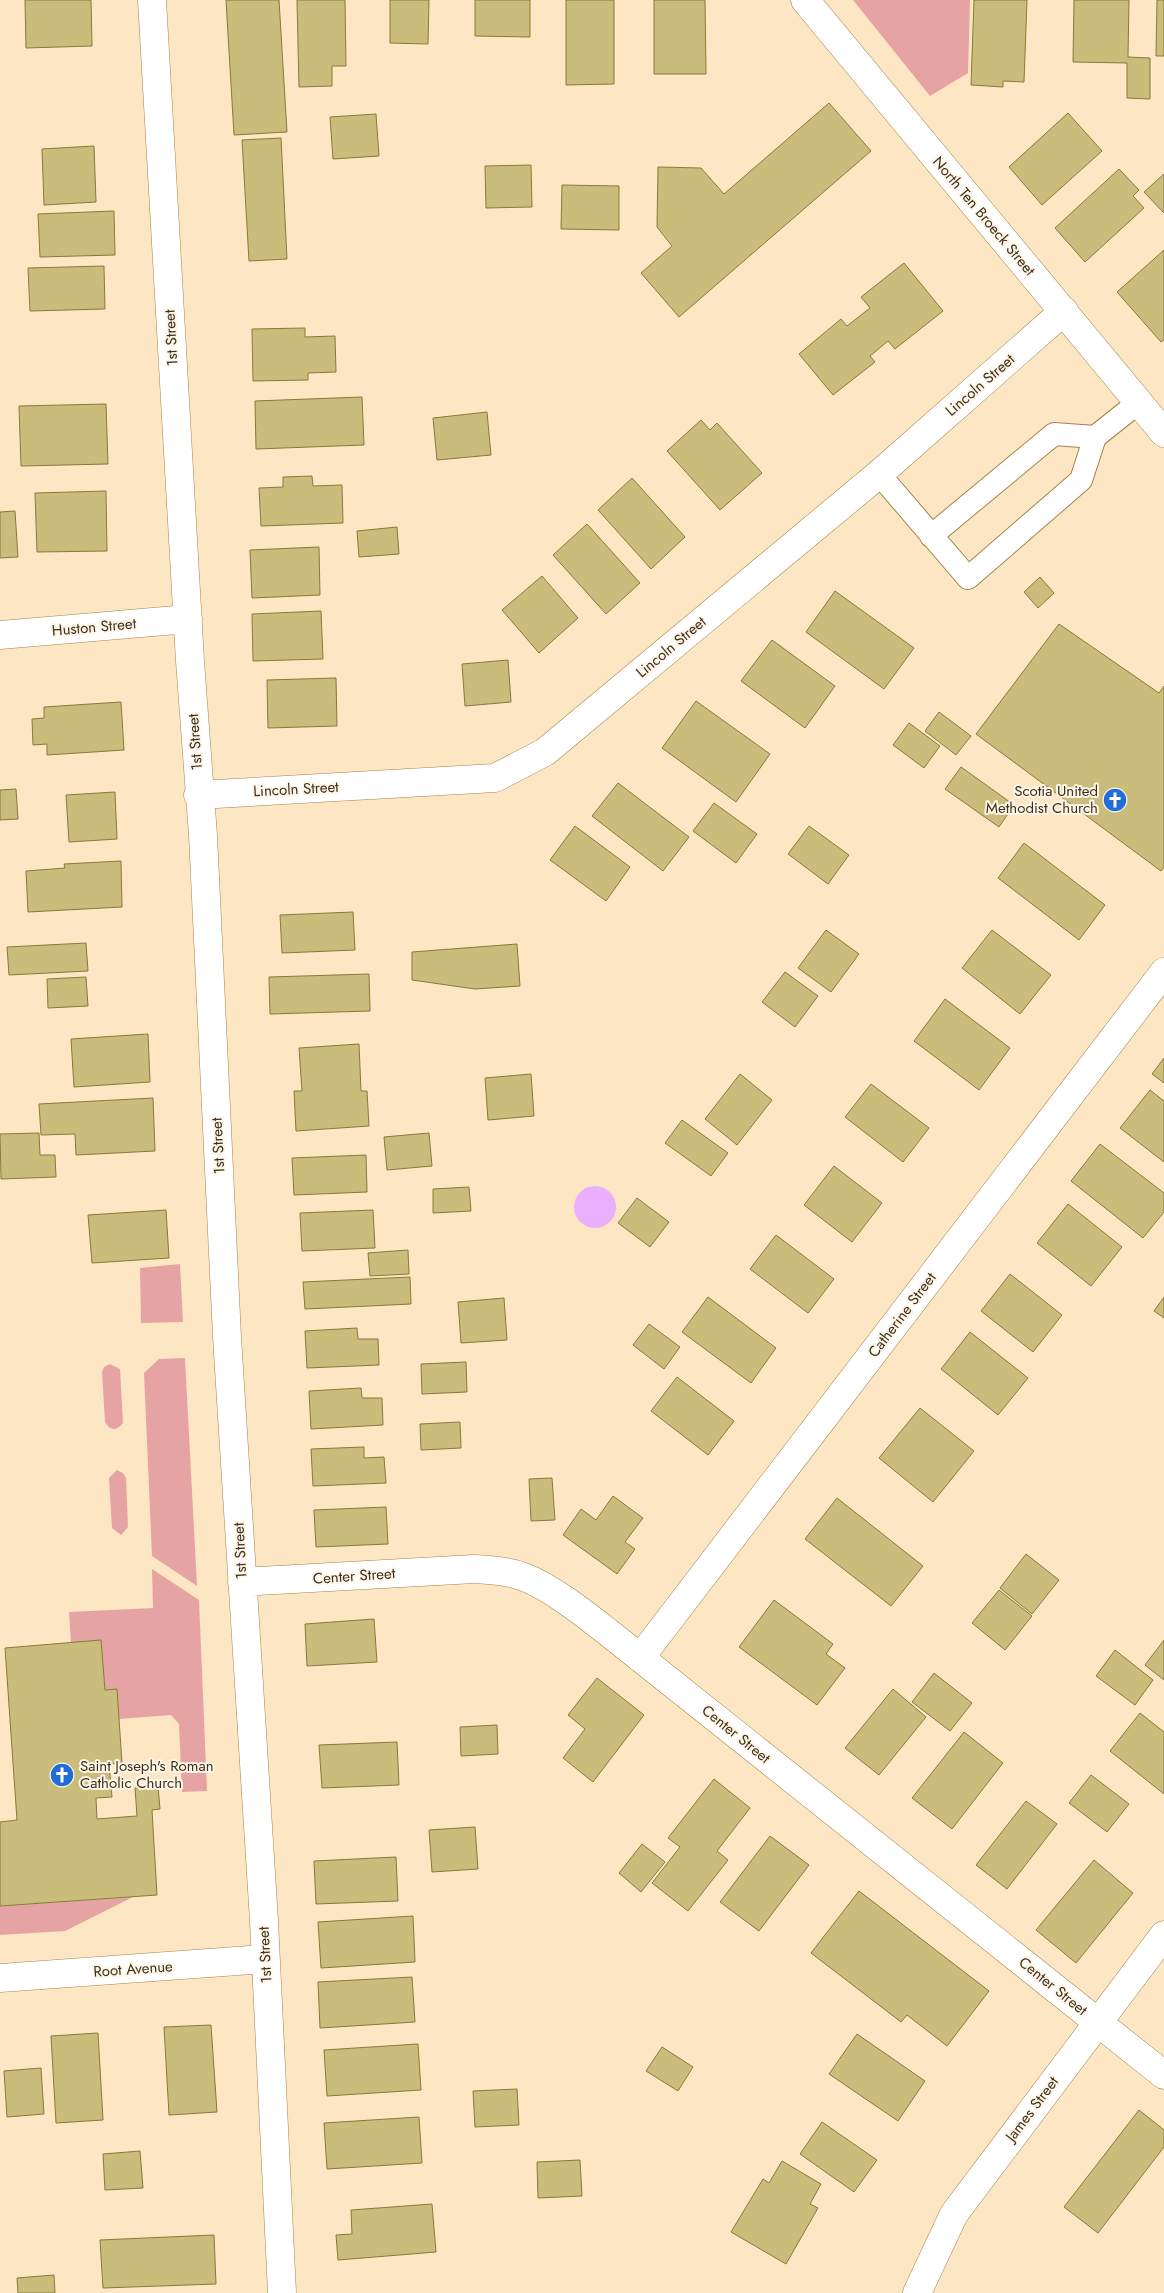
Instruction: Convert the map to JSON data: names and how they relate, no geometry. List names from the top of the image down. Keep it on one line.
{"streets":{"street":["North Ten Broeck Street","1st Street","Lincoln Street","Huston Street","Catherine Street","Center Street","Root Avenue","James Street"]},"crossings":[["North Ten Broeck Street","Lincoln Street"],["1st Street","Lincoln Street"],["1st Street","Huston Street"],["1st Street","Center Street"],["1st Street","Root Avenue"],["Catherine Street","Center Street"],["Center Street","James Street"]],"places":{"church":["Scotia United Methodist Church","Saint Joseph's Roman Catholic Church"]}}
